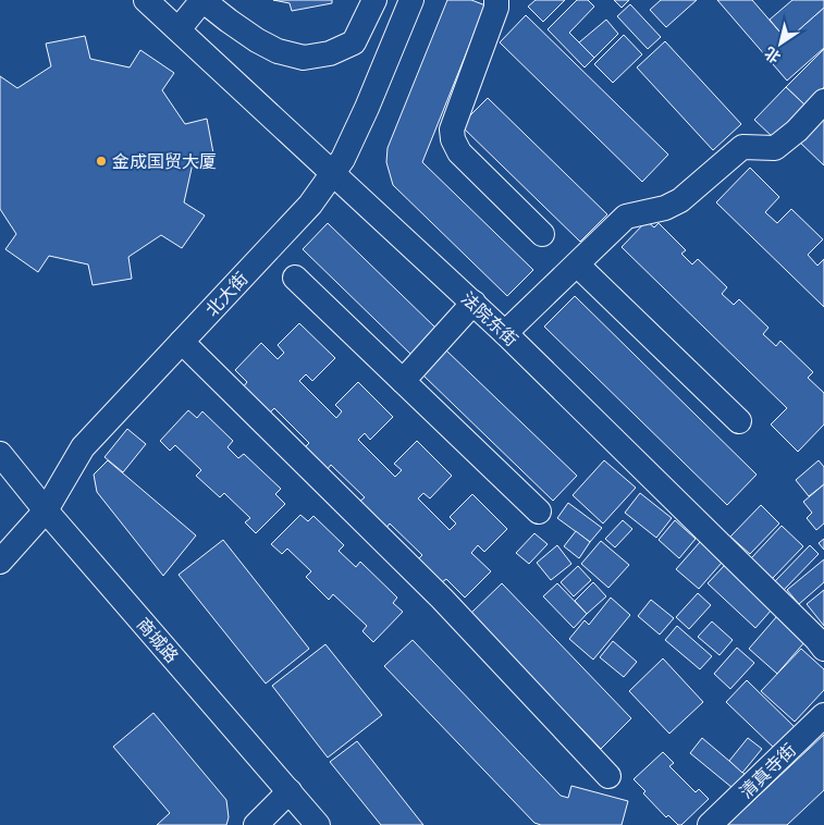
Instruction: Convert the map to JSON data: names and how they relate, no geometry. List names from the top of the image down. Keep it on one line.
{"streets":{"street":["北大街","法院东街","商城路","清真寺街"]},"crossings":[["北大街","法院东街"],["北大街","商城路"]],"places":["金成国贸大厦"],"north":"bottom left"}
